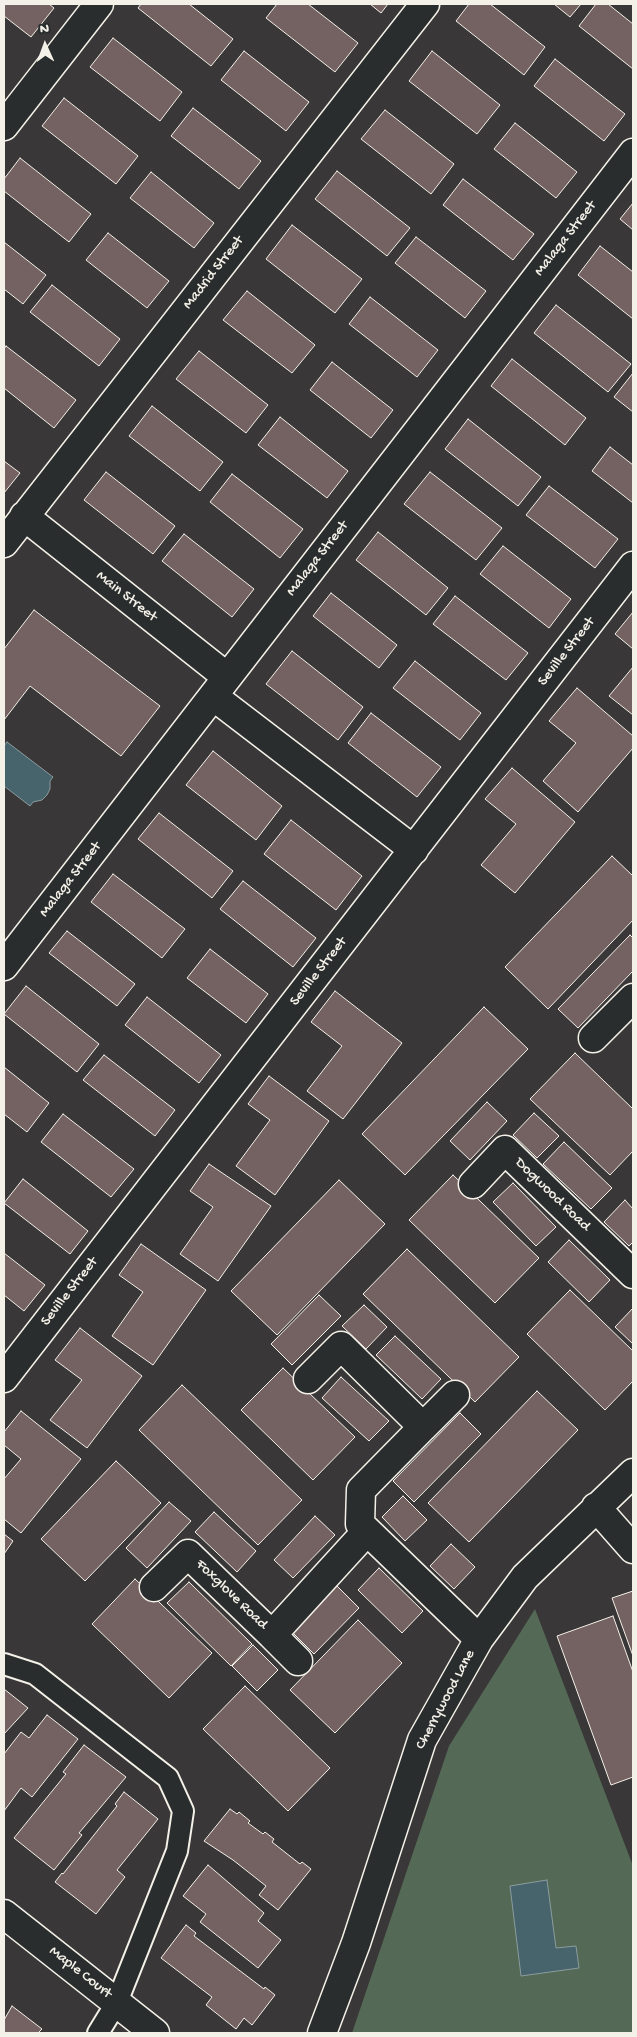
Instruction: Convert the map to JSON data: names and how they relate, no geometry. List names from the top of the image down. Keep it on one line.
{"streets":{"street":["Malaga Street","Madrid Street","Main Street","Seville Street","Dogwood Road","Foxglove Road","Cherrywood Lane","Maple Court"]},"crossings":[["Malaga Street","Main Street"],["Madrid Street","Main Street"],["Main Street","Seville Street"]],"north":"top"}
